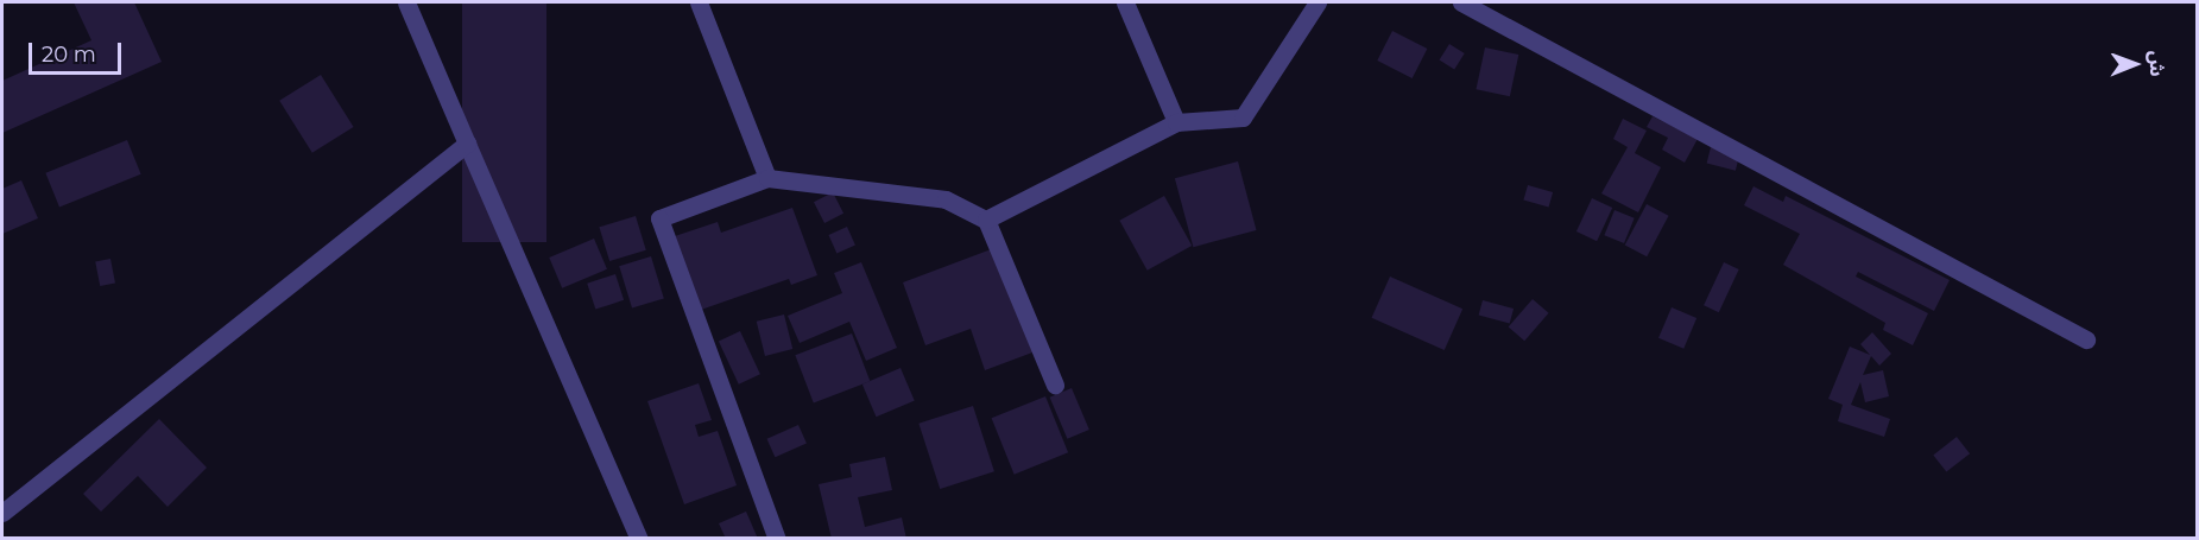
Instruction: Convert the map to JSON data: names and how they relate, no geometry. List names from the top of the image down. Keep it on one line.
{"scale_bar":"20 m","north":"right"}
